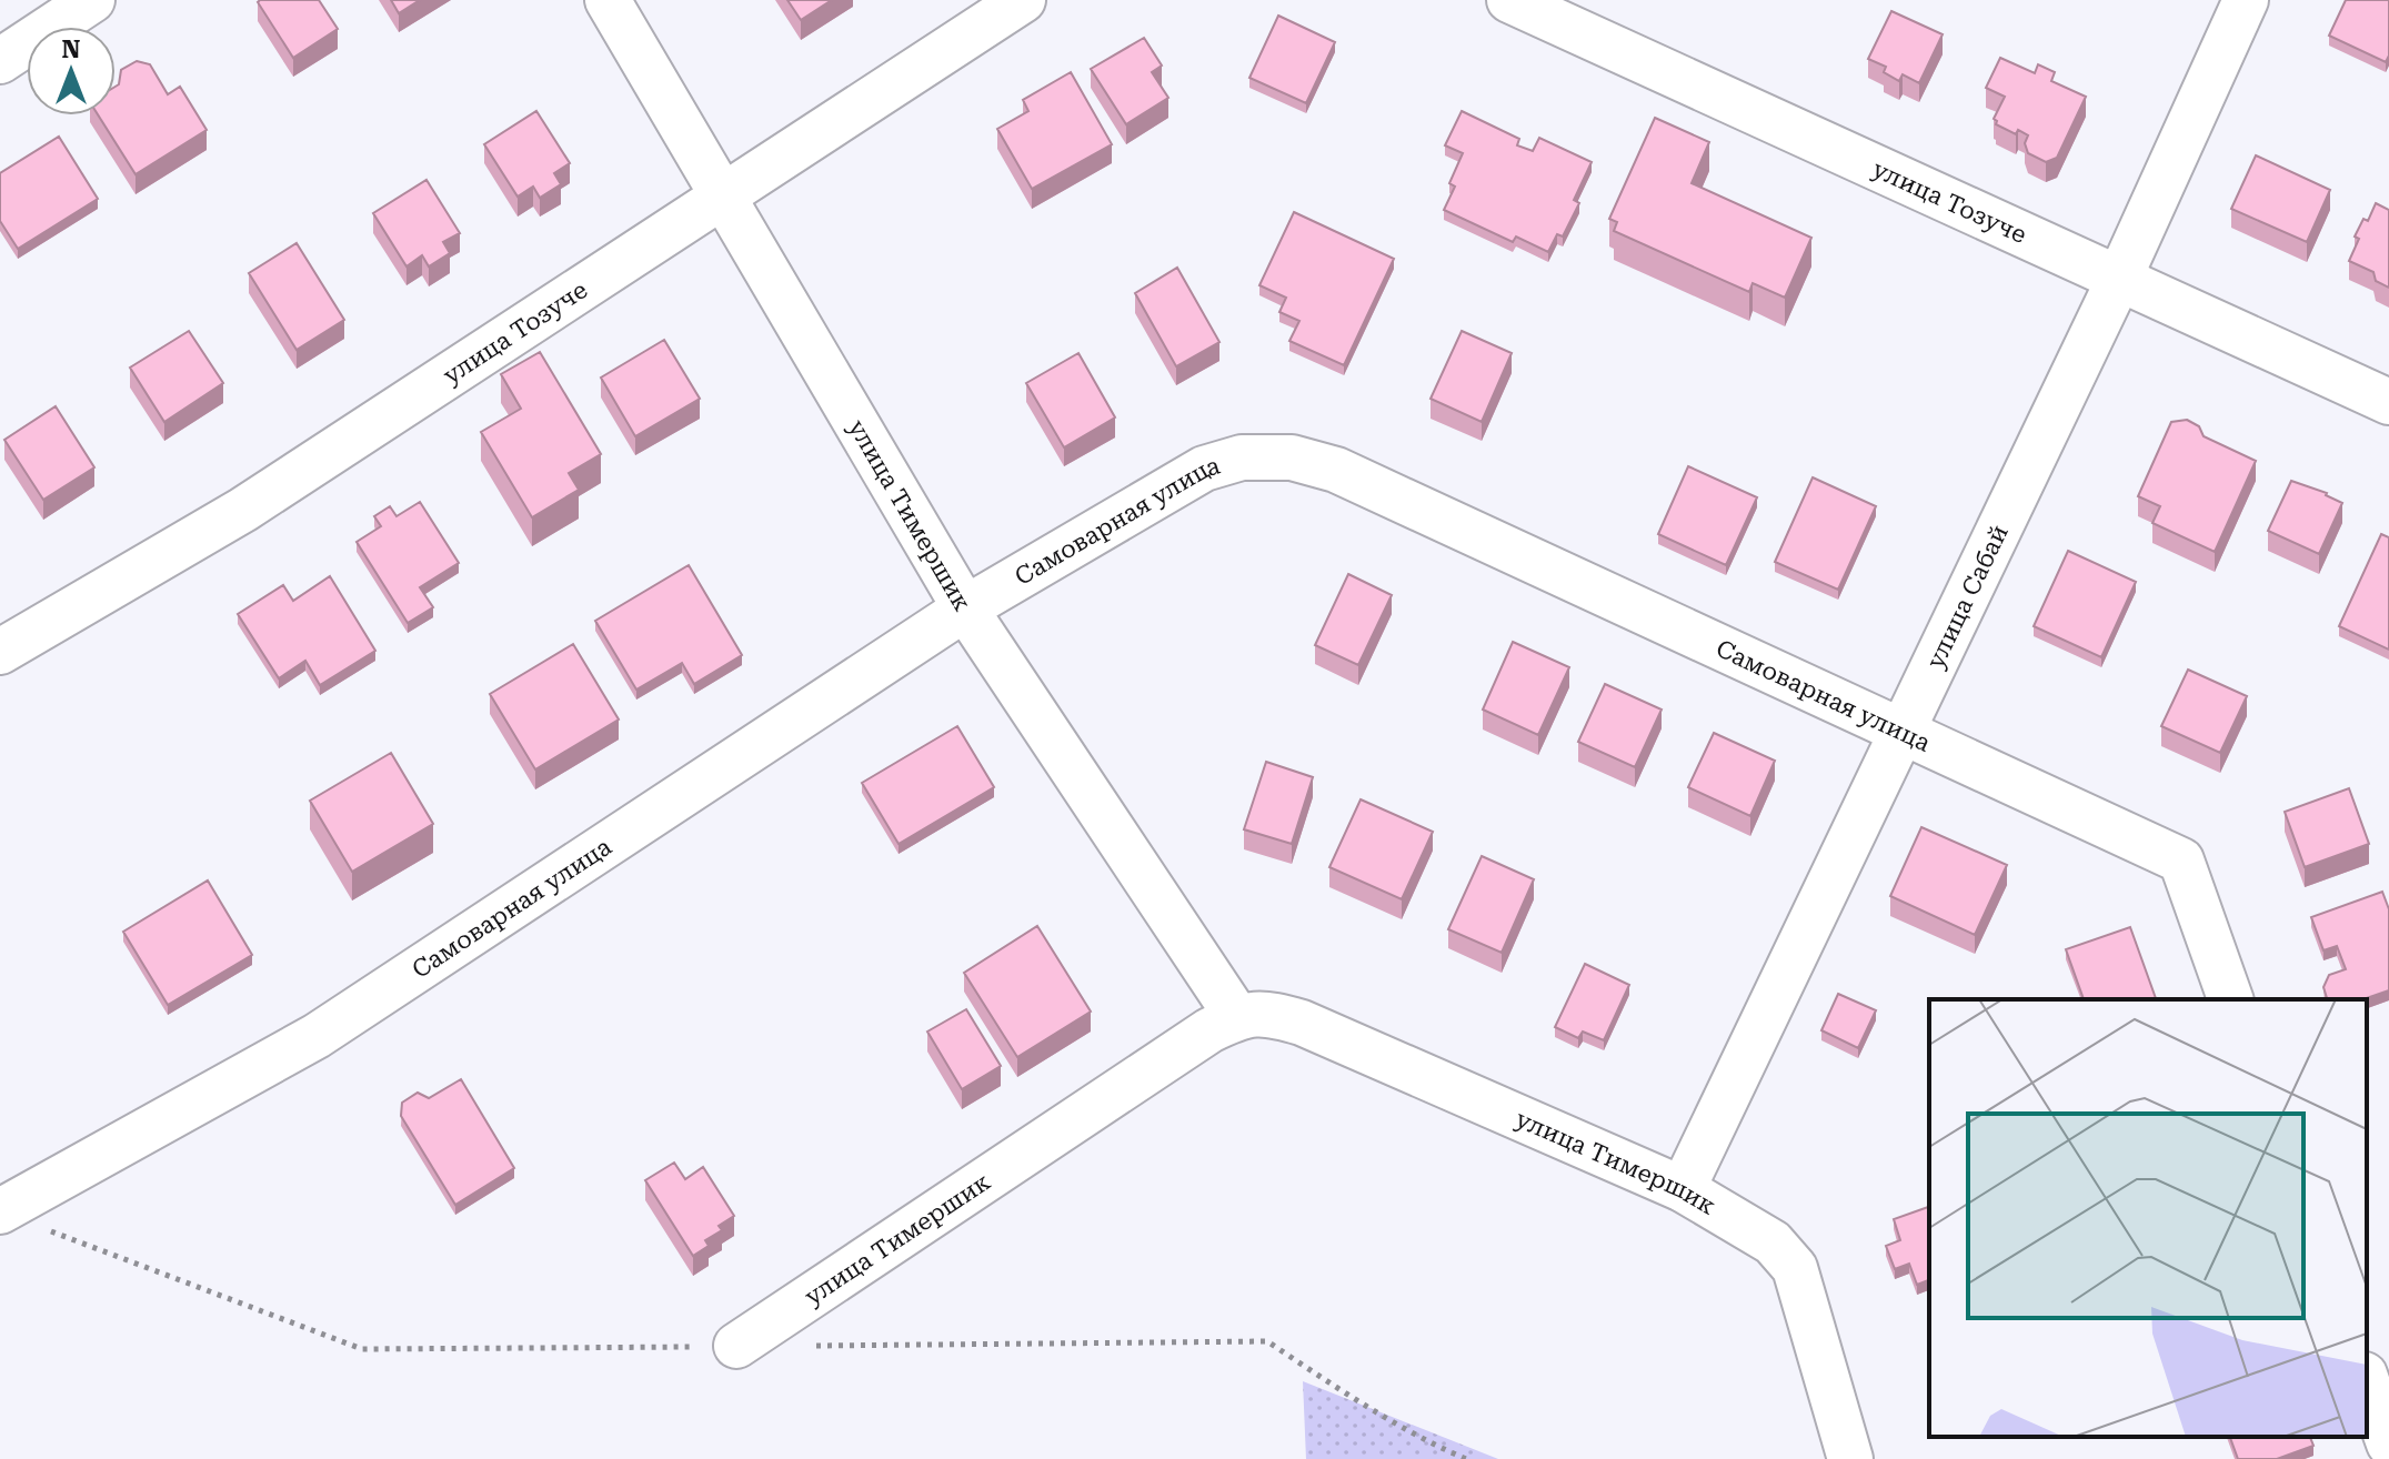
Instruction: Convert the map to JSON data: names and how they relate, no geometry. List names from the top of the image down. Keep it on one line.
{"streets":{"street":["улица Тозуче","улица Тимершик","Самоварная улица","улица Сабай"]},"crossings":[["улица Тозуче","улица Тимершик"],["улица Тозуче","улица Сабай"],["улица Тимершик","Самоварная улица"],["улица Тимершик","улица Сабай"],["Самоварная улица","улица Сабай"]],"north":"top"}
